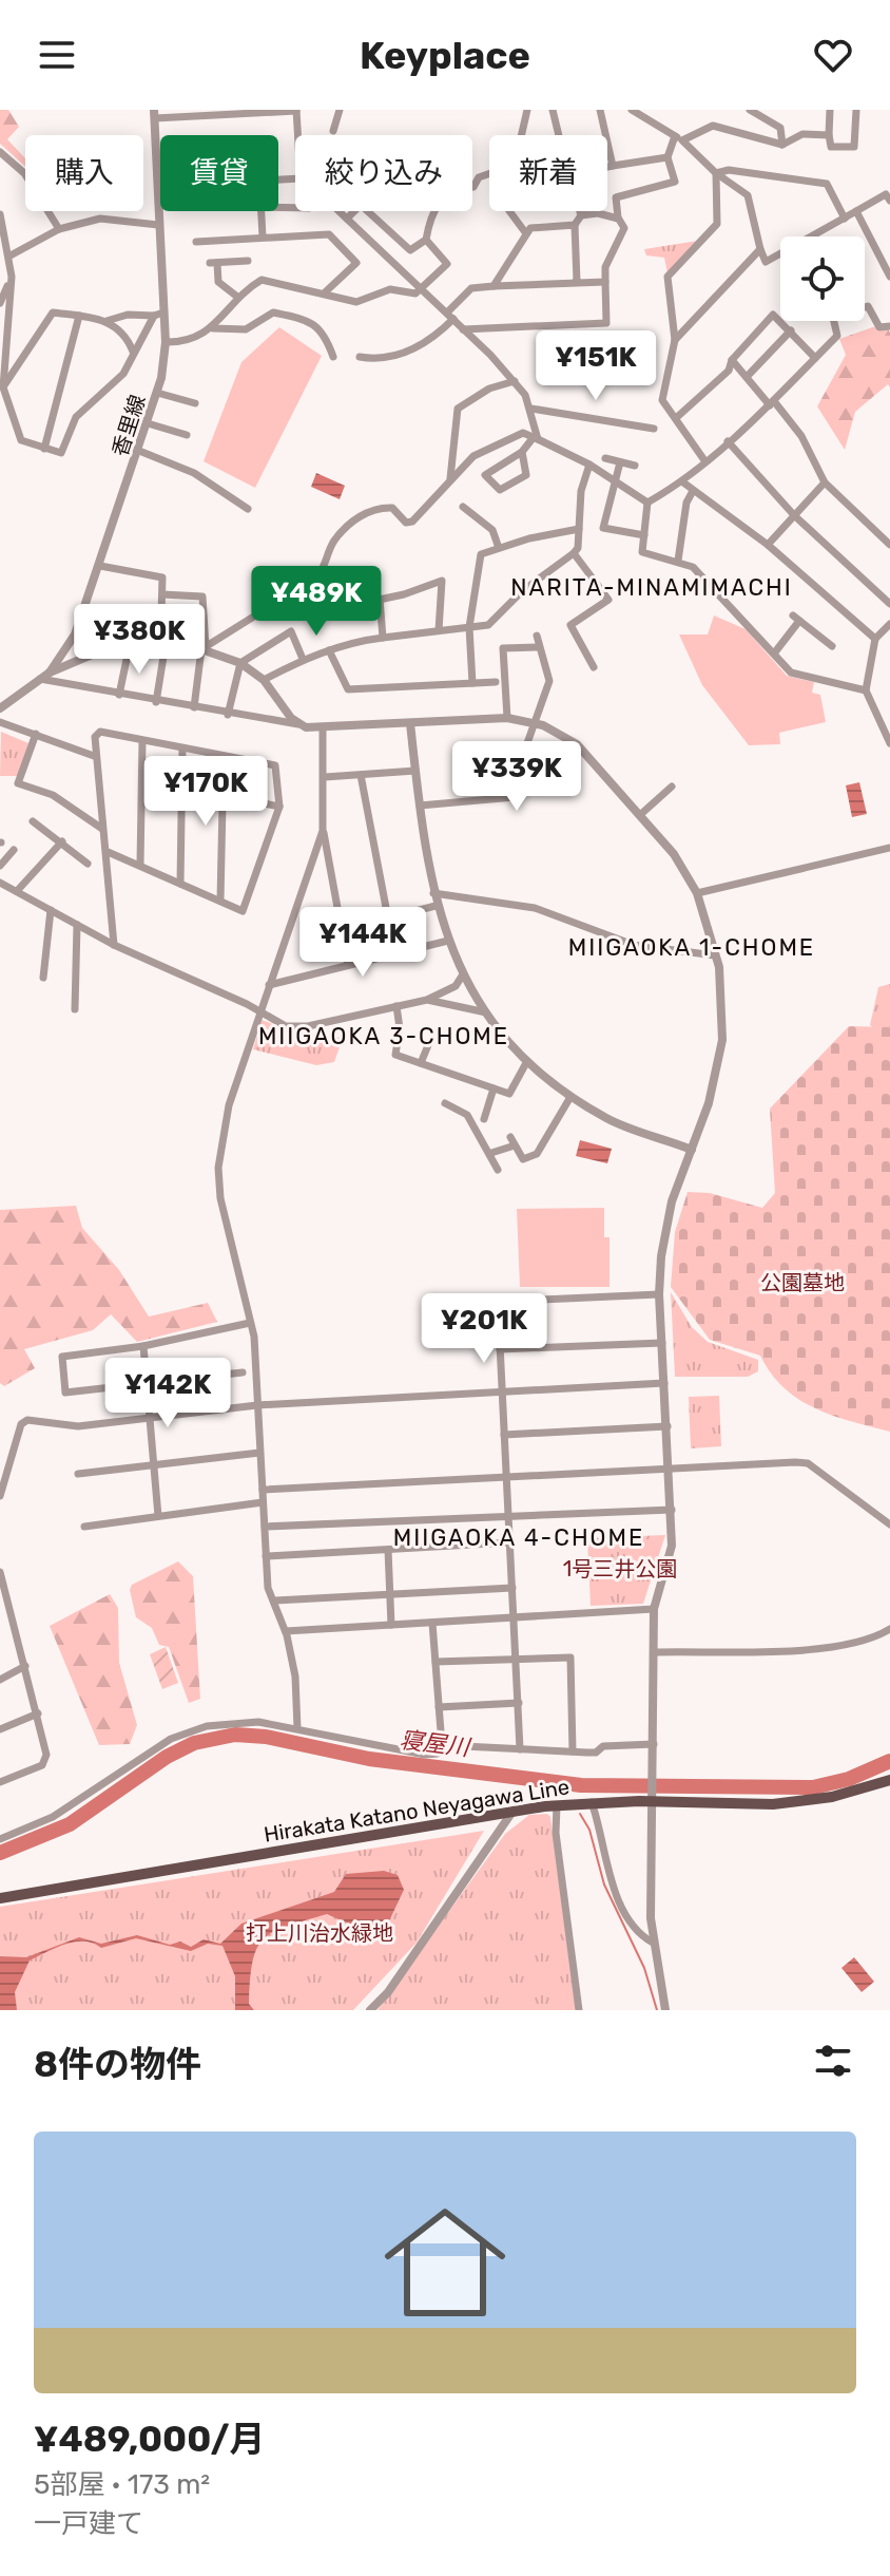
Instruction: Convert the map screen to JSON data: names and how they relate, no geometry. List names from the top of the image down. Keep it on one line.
{"streets":{"main road":["Hirakata Katano Neyagawa Line"],"street":["香里線"]},"districts":["NARITA-MINAMIMACHI","MIIGAOKA 1-CHOME","MIIGAOKA 3-CHOME","MIIGAOKA 4-CHOME"],"water":["寝屋川"],"parks":["公園墓地","1号三井公園","打上川治水緑地"],"page":{"header":"Keyplace","chip":["購入","賃貸","絞り込み","新着"],"price":["¥151K","¥489K","¥380K","¥339K","¥170K","¥144K","¥201K","¥142K"],"heading":"8件の物件","list":[{"name":"¥489,000/月","note":"5部屋 · 173 m² · 一戸建て"}]}}
